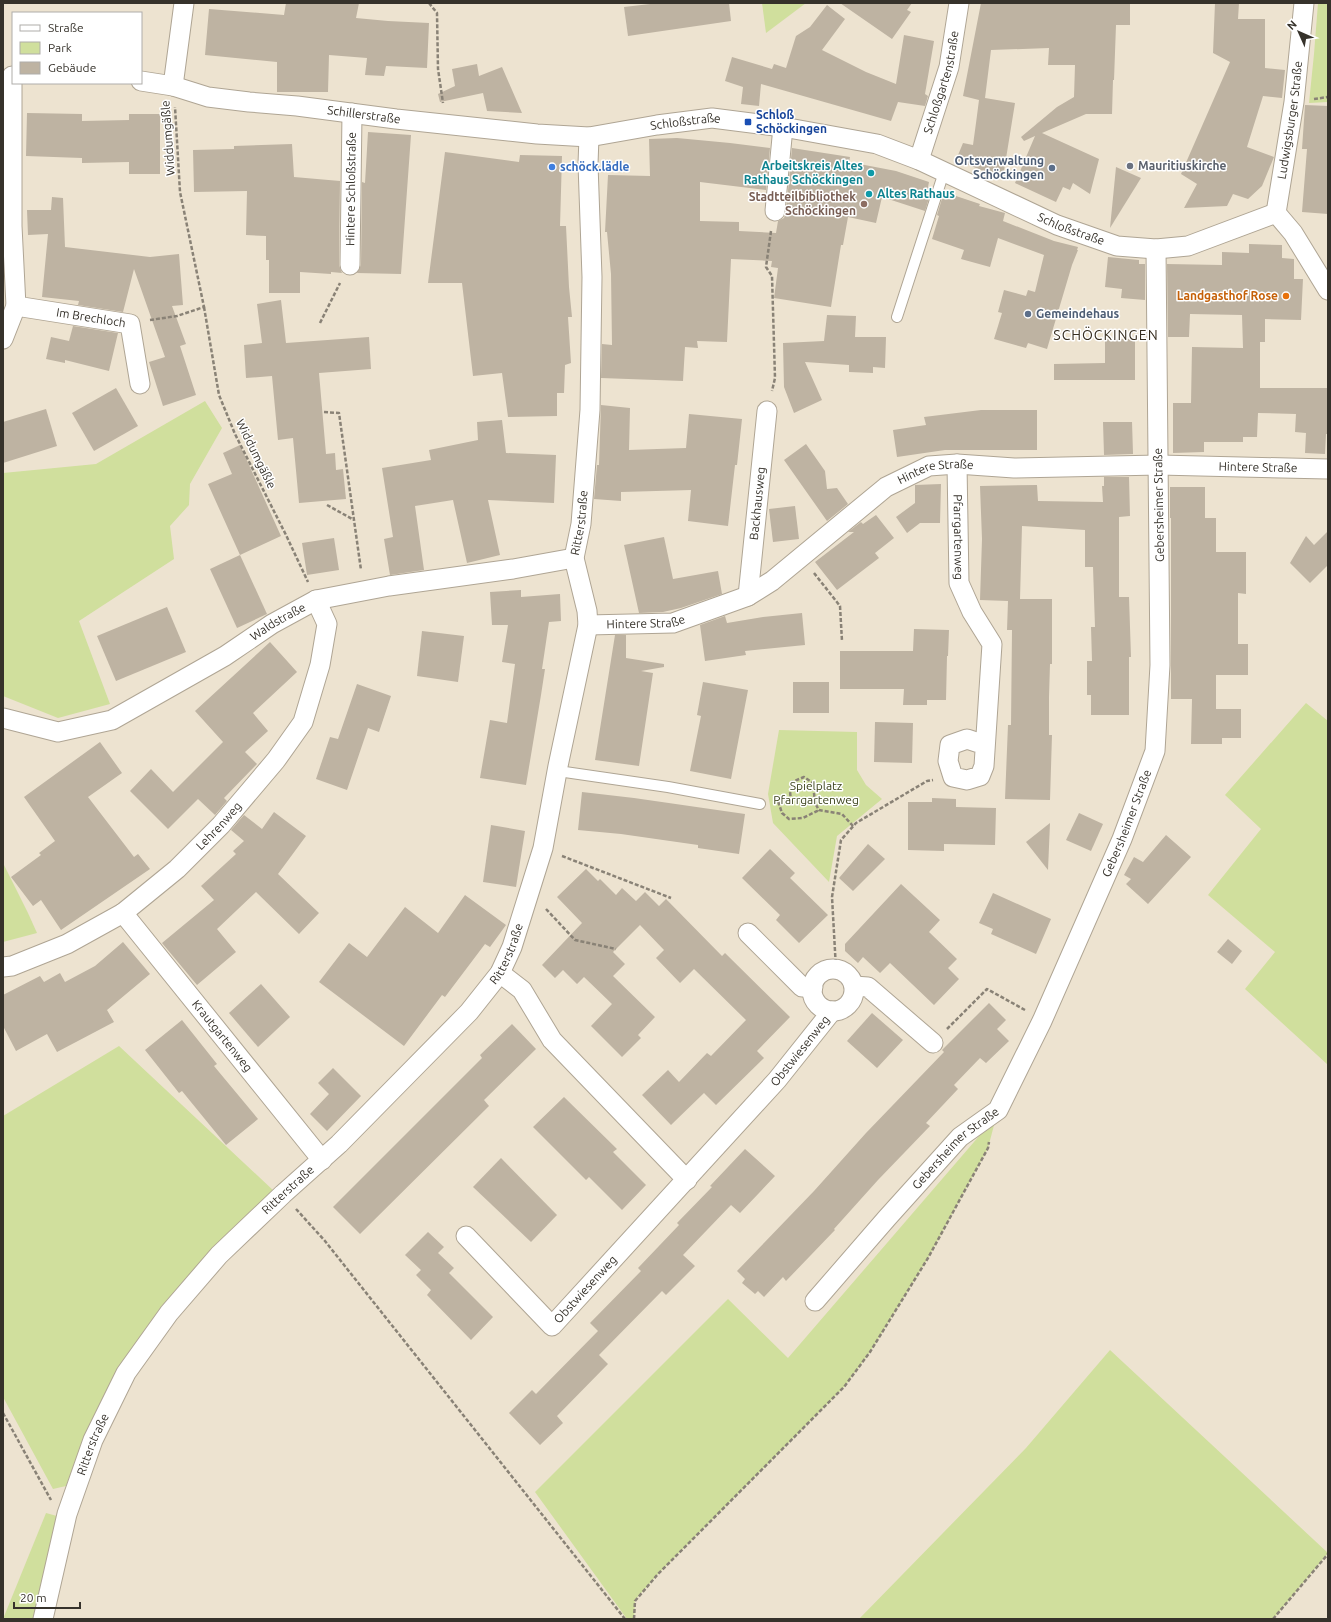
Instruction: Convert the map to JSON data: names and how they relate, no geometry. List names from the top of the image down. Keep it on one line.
{"streets":{"street":["Schloßgartenstraße","Schillerstraße","Ludwigsburger Straße","Schloßstraße","Hintere Schloßstraße","Im Brechloch","Hintere Straße","Backhausweg","Gebersheimer Straße","Ritterstraße","Pfarrgartenweg","Waldstraße","Lehrenweg","Krautgartenweg","Obstwiesenweg"],"path":["Widdumgäßle"]},"crossings":[["Schloßgartenstraße","Schloßstraße"],["Schillerstraße","Schloßstraße"],["Schillerstraße","Widdumgäßle"],["Schillerstraße","Hintere Schloßstraße"],["Schillerstraße","Ritterstraße"],["Ludwigsburger Straße","Schloßstraße"],["Schloßstraße","Gebersheimer Straße"],["Schloßstraße","Ritterstraße"],["Widdumgäßle","Waldstraße"],["Widdumgäßle","Lehrenweg"],["Hintere Straße","Backhausweg"],["Hintere Straße","Gebersheimer Straße"],["Hintere Straße","Ritterstraße"],["Hintere Straße","Pfarrgartenweg"],["Ritterstraße","Waldstraße"],["Ritterstraße","Krautgartenweg"],["Waldstraße","Lehrenweg"],["Lehrenweg","Krautgartenweg"]],"districts":["SCHÖCKINGEN"],"parks":["Spielplatz Pfarrgartenweg"],"places":{"transit":["Schloß Schöckingen"],"other":["Mauritiuskirche","schöck.lädle","Ortsverwaltung Schöckingen","Arbeitskreis Altes Rathaus Schöckingen","Altes Rathaus","Stadtteilbibliothek Schöckingen","Landgasthof Rose","Gemeindehaus"]},"legend":["Straße","Park","Gebäude"],"scale_bar":"20 m","north":"top left"}
